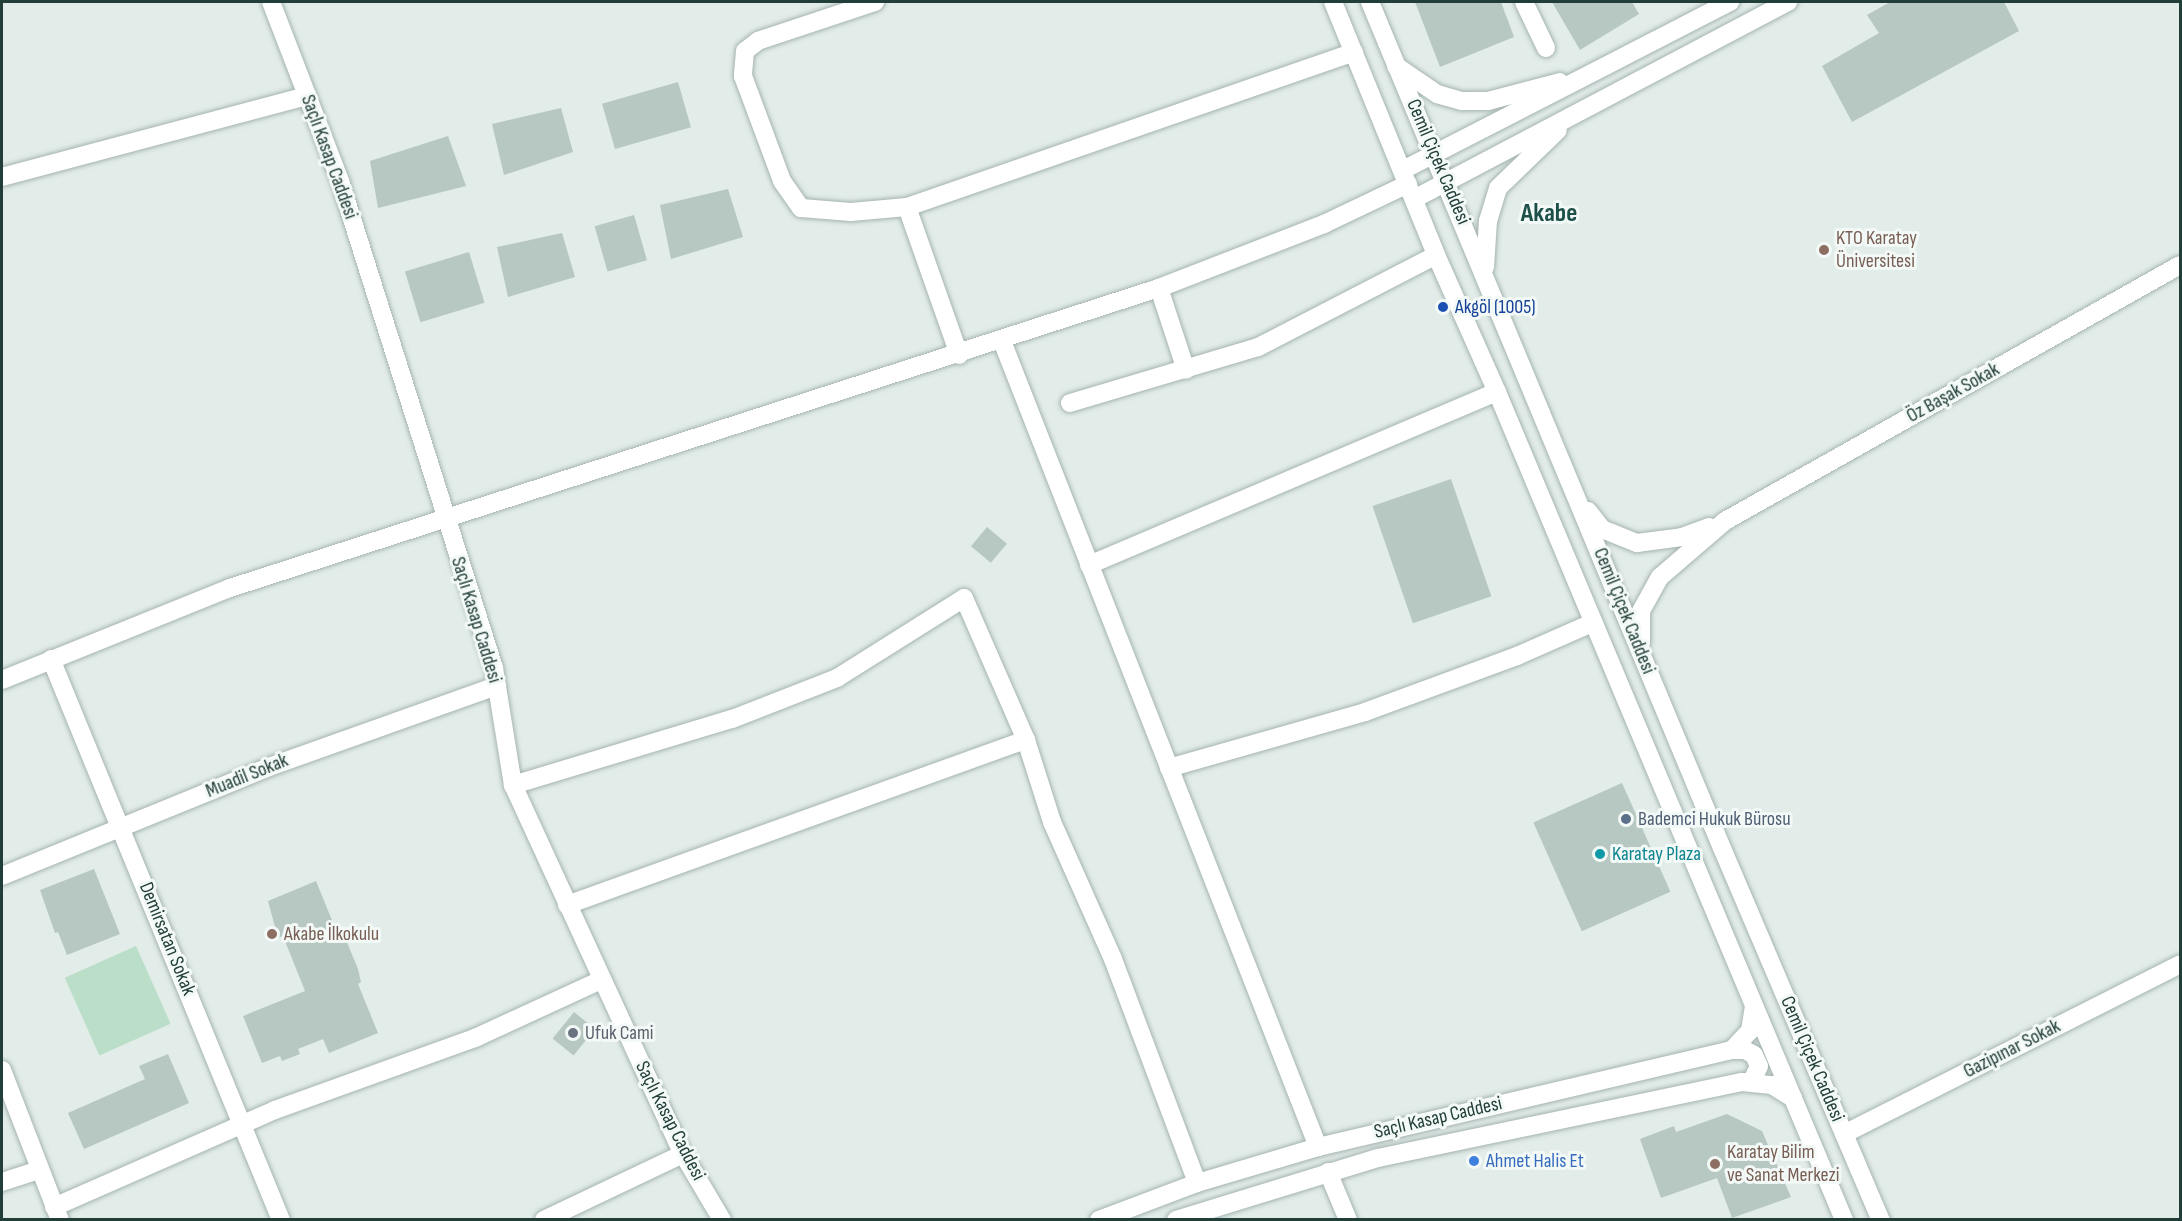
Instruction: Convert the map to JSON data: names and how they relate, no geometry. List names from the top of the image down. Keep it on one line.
{"streets":{"street":["Saçlı Kasap Caddesi","Cemil Çiçek Caddesi","Öz Başak Sokak","Muadil Sokak","Demirsatan Sokak","Gazipınar Sokak"]},"crossings":[["Saçlı Kasap Caddesi","Cemil Çiçek Caddesi"],["Saçlı Kasap Caddesi","Muadil Sokak"],["Cemil Çiçek Caddesi","Gazipınar Sokak"],["Muadil Sokak","Demirsatan Sokak"]],"districts":["Akabe"],"places":["KTO Karatay Üniversitesi","Akgöl (1005)","Bademci Hukuk Bürosu","Karatay Plaza","Akabe İlkokulu","Ufuk Cami","Ahmet Halis Et","Karatay Bilim ve Sanat Merkezi"]}
